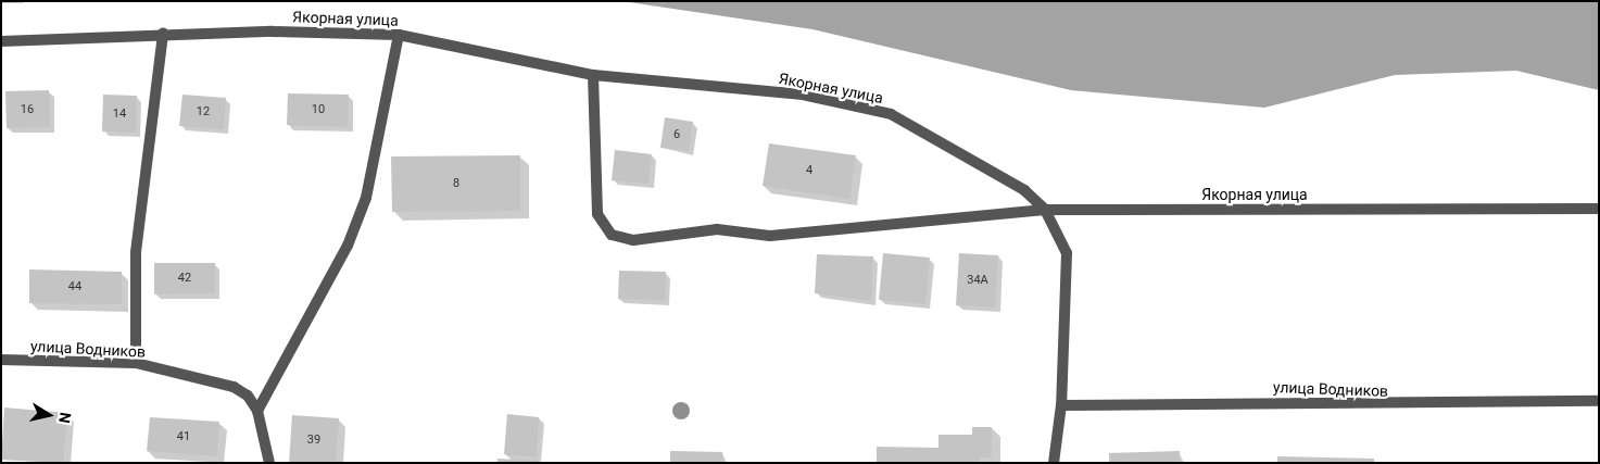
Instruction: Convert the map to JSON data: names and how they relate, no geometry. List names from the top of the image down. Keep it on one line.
{"streets":{"street":["Якорная улица","улица Водников"]},"house_numbers":["16","10","12","14","6","4","8","42","34А","44","41","39"],"north":"right"}
